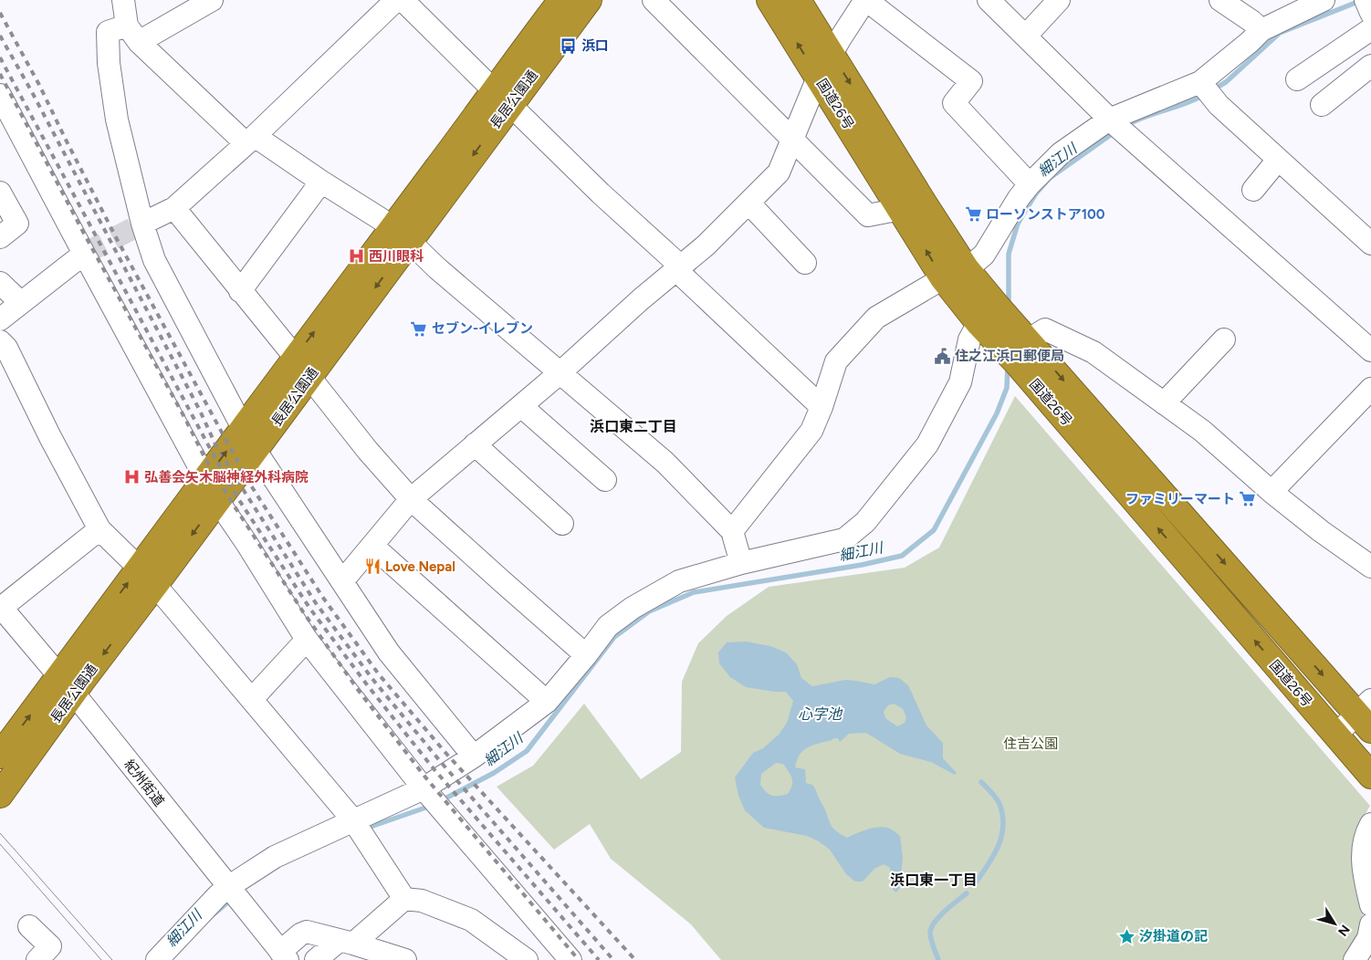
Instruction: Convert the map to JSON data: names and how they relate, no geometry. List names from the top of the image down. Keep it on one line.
{"streets":{"highway":["長居公園通","国道26号"],"street":["紀州街道"]},"crossings":[["長居公園通","紀州街道"]],"districts":["浜口東二丁目","浜口東一丁目"],"water":["細江川","心字池"],"parks":["住吉公園"],"places":{"bus stop":["浜口"],"supermarket":["ローソンストア100","セブン-イレブン","ファミリーマート"],"hospital":["西川眼科","弘善会矢木脳神経外科病院"],"public building":["住之江浜口郵便局"],"restaurant":["Love Nepal"],"place":["汐掛道の記"]},"north":"bottom right"}
